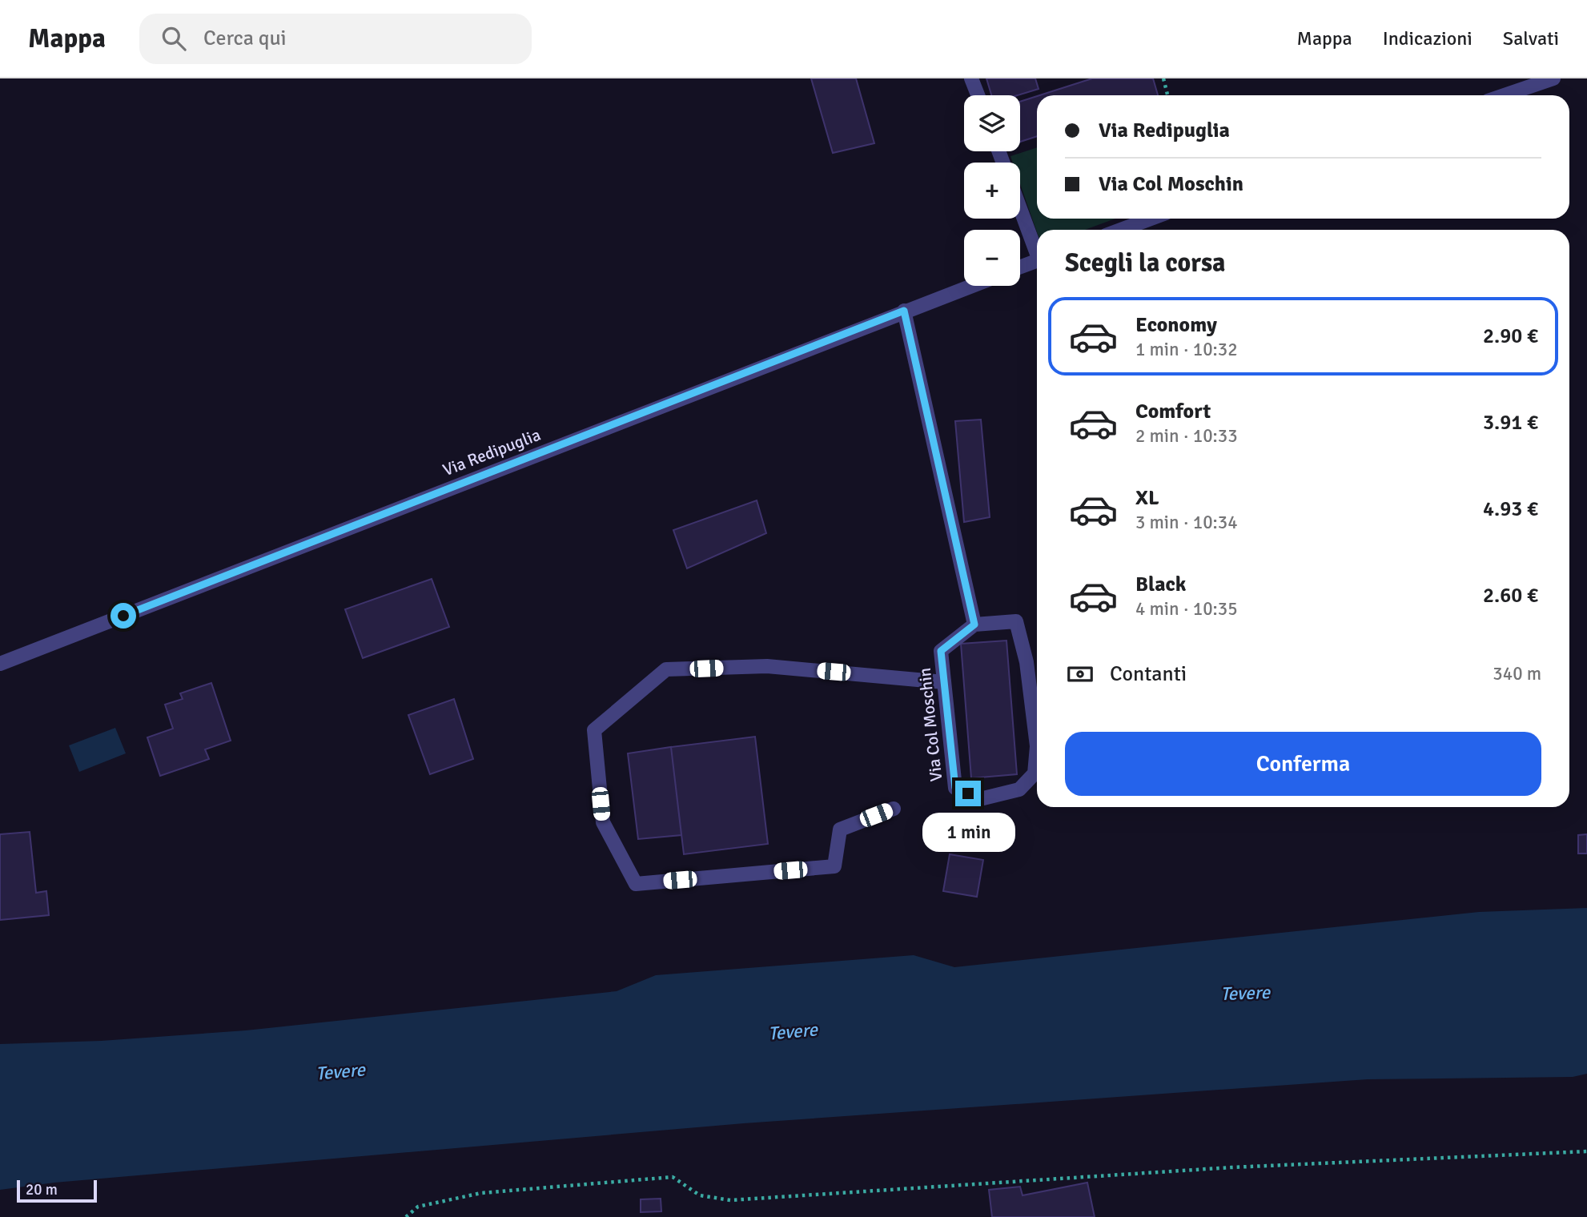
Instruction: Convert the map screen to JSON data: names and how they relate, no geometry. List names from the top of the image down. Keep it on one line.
{"streets":{"street":["Via Redipuglia","Via Col Moschin"]},"water":["Tevere"],"scale_bar":"20 m","page":{"header":"Mappa","search":"Cerca qui","nav":["Mappa","Indicazioni","Salvati"],"map_buttons":["+","−"],"banner":["Via Redipuglia","Via Col Moschin"],"heading":"Scegli la corsa","list":[{"name":"Economy","note":"1 min · 10:32","value":"2.90 €"},{"name":"Comfort","note":"2 min · 10:33","value":"3.91 €"},{"name":"XL","note":"3 min · 10:34","value":"4.93 €"},{"name":"Black","note":"4 min · 10:35","value":"2.60 €"}],"pay":["Contanti","340 m"],"buttons":"Conferma","bubble":"1 min","scale":"20 m"}}
